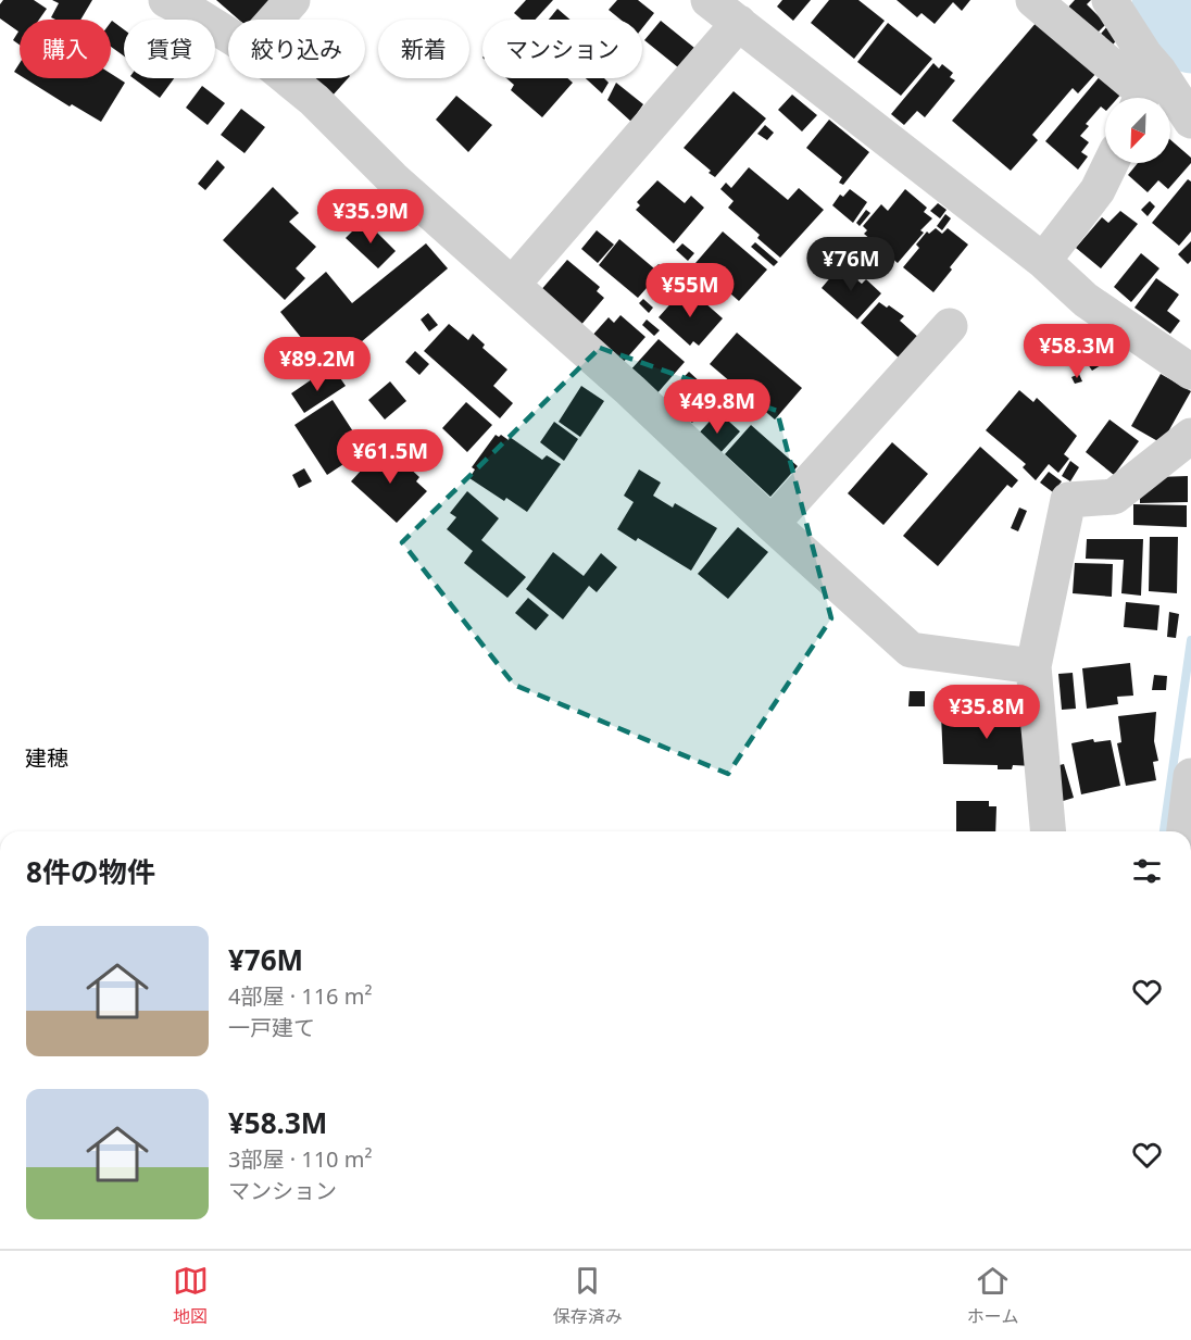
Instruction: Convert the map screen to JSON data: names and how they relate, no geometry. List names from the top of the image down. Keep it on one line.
{"districts":["建穂"],"north":"bottom left","page":{"chip":["購入","賃貸","絞り込み","新着","マンション"],"price":["¥35.9M","¥76M","¥55M","¥58.3M","¥89.2M","¥49.8M","¥61.5M","¥35.8M"],"heading":"8件の物件","list":[{"name":"¥76M","note":"4部屋 · 116 m² · 一戸建て"},{"name":"¥58.3M","note":"3部屋 · 110 m² · マンション"}],"tabs":["地図","保存済み","ホーム"]}}
